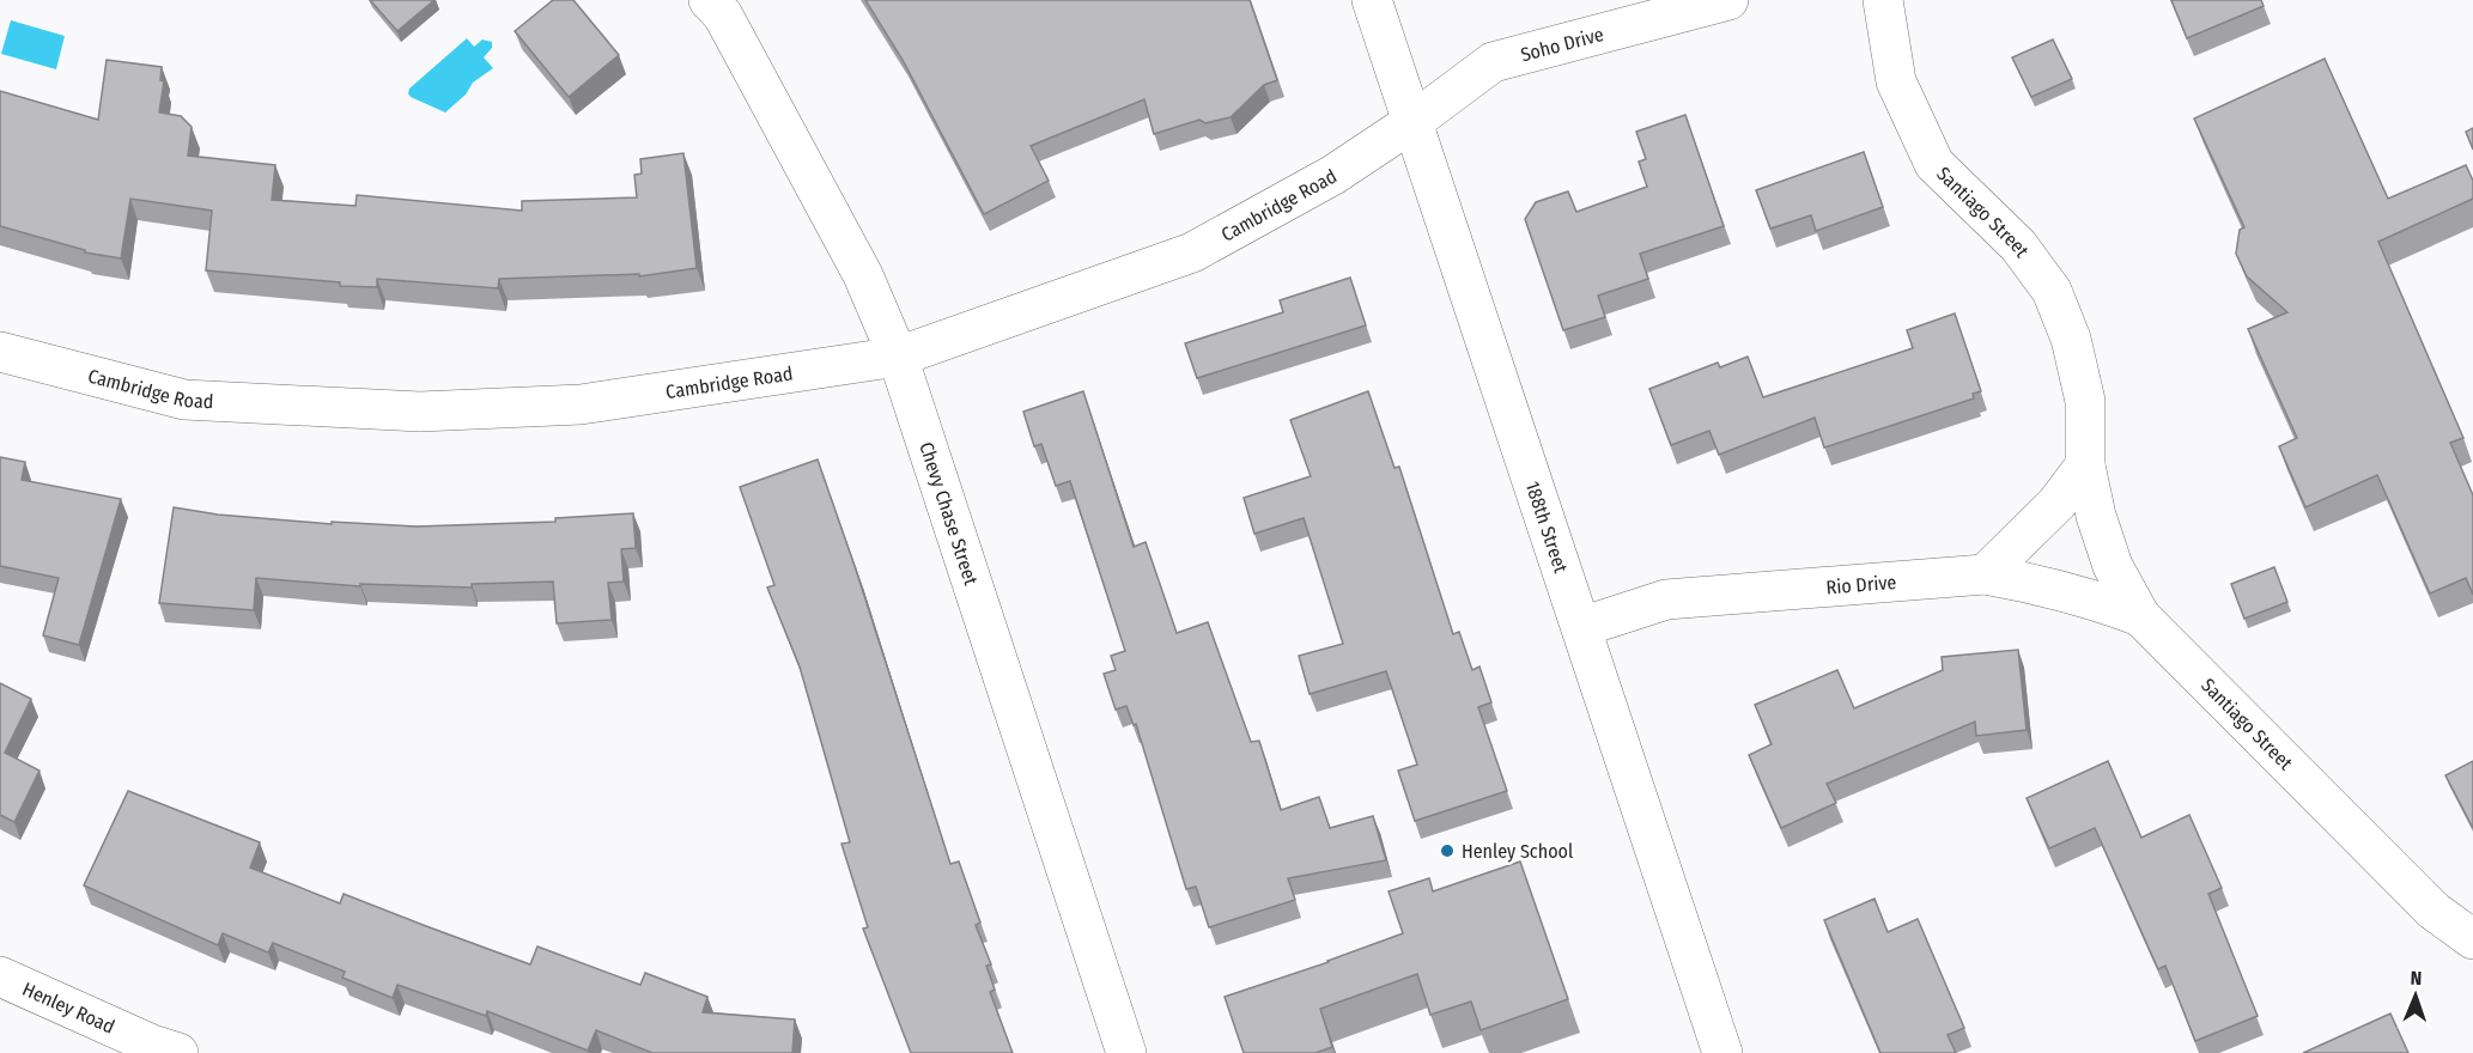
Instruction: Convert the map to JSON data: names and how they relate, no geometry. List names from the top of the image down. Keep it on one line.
{"streets":{"street":["Soho Drive","Cambridge Road","Santiago Street","Chevy Chase Street","188th Street","Rio Drive","Henley Road"]},"crossings":[["Soho Drive","Cambridge Road"],["Soho Drive","188th Street"],["Cambridge Road","Chevy Chase Street"],["Cambridge Road","188th Street"],["Santiago Street","Rio Drive"],["188th Street","Rio Drive"]],"places":["Henley School"],"north":"top"}
